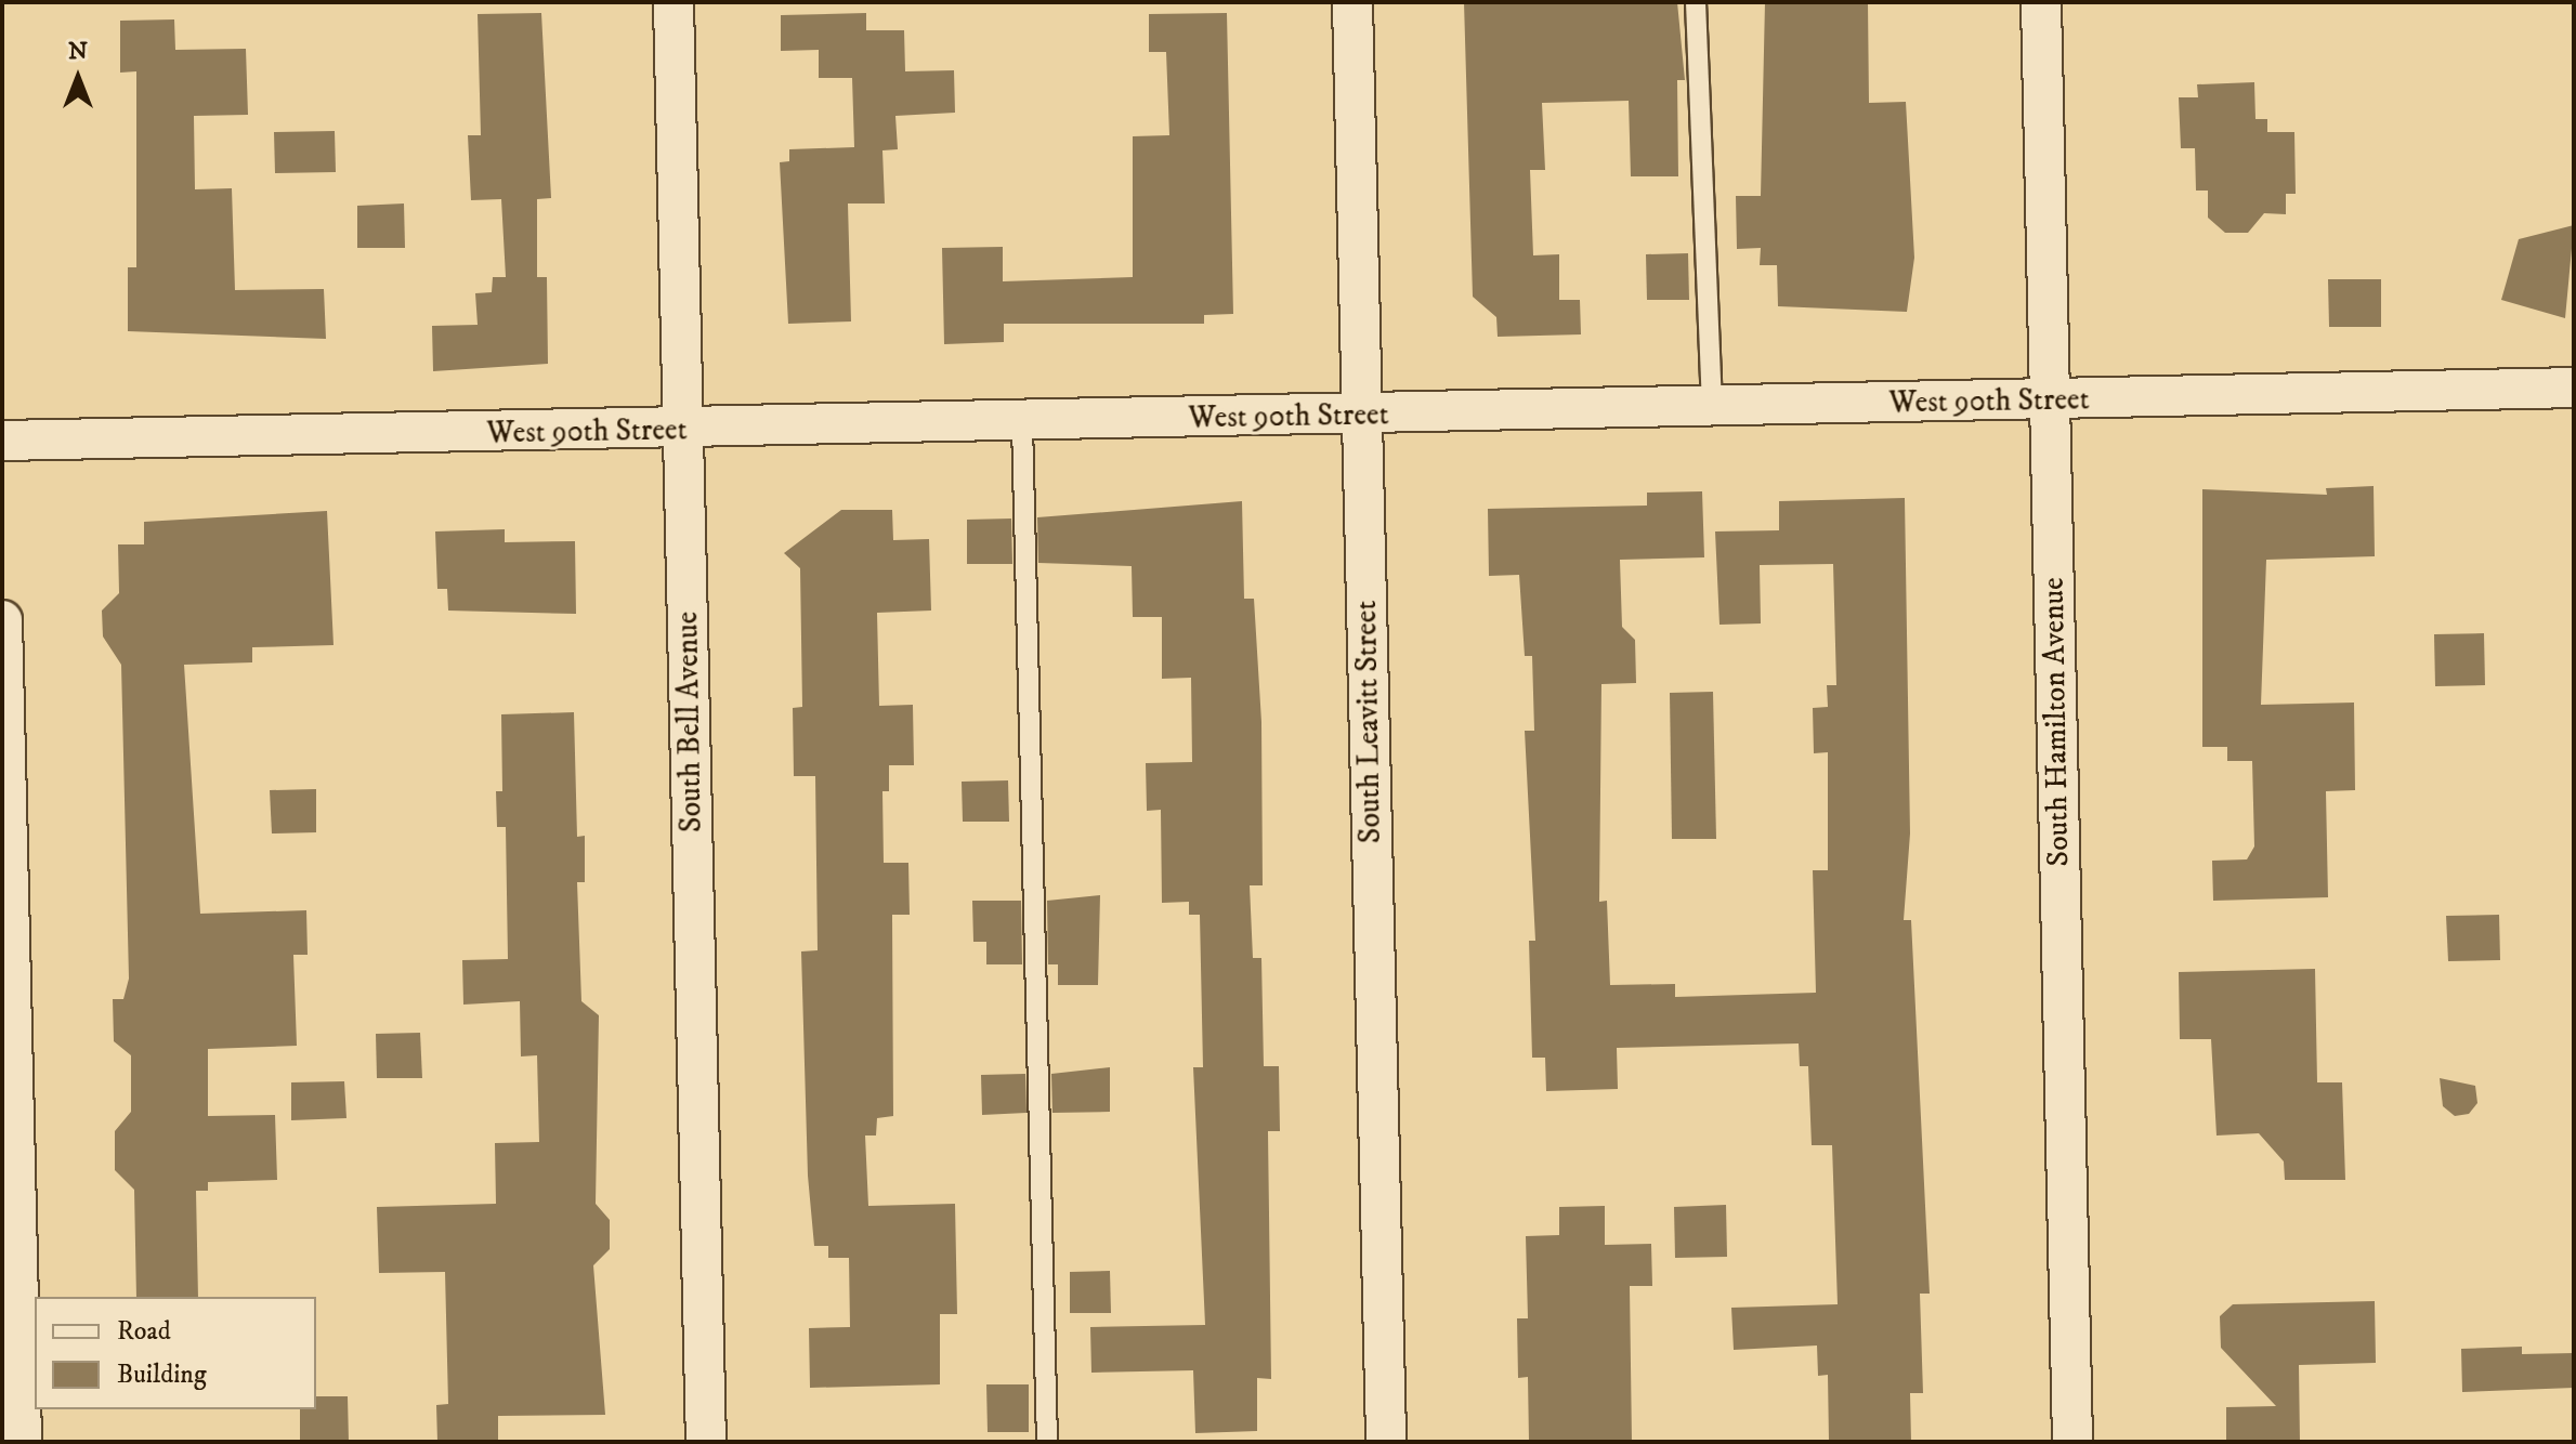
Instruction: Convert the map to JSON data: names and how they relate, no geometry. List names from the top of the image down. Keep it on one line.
{"streets":{"street":["West 90th Street","South Bell Avenue","South Leavitt Street","South Hamilton Avenue"]},"crossings":[["West 90th Street","South Bell Avenue"],["West 90th Street","South Leavitt Street"],["West 90th Street","South Hamilton Avenue"]],"legend":["Road","Building"],"north":"top"}
